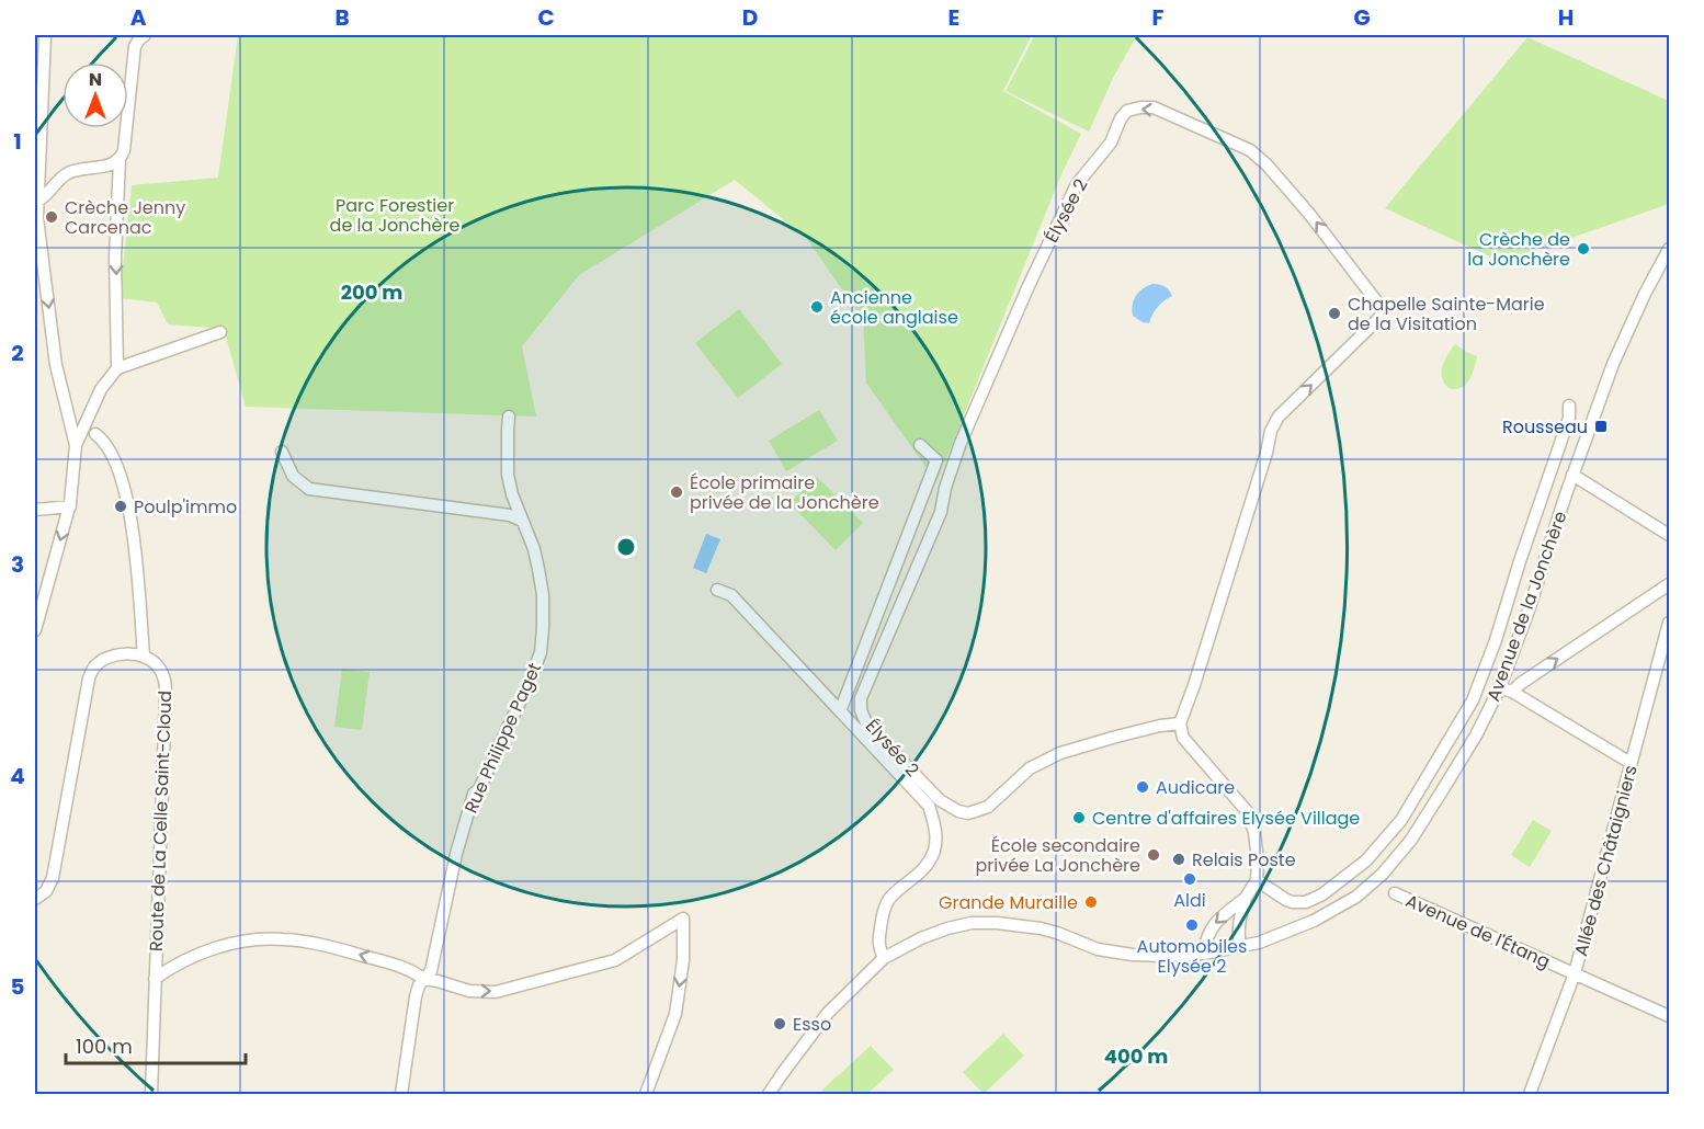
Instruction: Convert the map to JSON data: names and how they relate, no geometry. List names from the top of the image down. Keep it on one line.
{"streets":{"street":["Élysée 2","Avenue de la Jonchère","Rue Philippe Paget","Route de La Celle Saint-Cloud","Allée des Châtaigniers","Avenue de l'Étang"]},"crossings":[["Allée des Châtaigniers","Avenue de l'Étang"]],"parks":["Parc Forestier de la Jonchère"],"places":{"other":["Crèche Jenny Carcenac","Crèche de la Jonchère","Ancienne école anglaise","Chapelle Sainte-Marie de la Visitation","École primaire privée de la Jonchère","Poulp'immo","Audicare","Centre d'affaires Elysée Village","École secondaire privée La Jonchère","Relais Poste","Aldi","Grande Muraille","Automobiles Elysée 2","Esso"],"transit":["Rousseau"]},"scale_bar":"100 m","north":"top","grid":{"columns":["A","B","C","D","E","F","G","H"],"rows":["1","2","3","4","5"]},"rings":["200 m","400 m"]}
